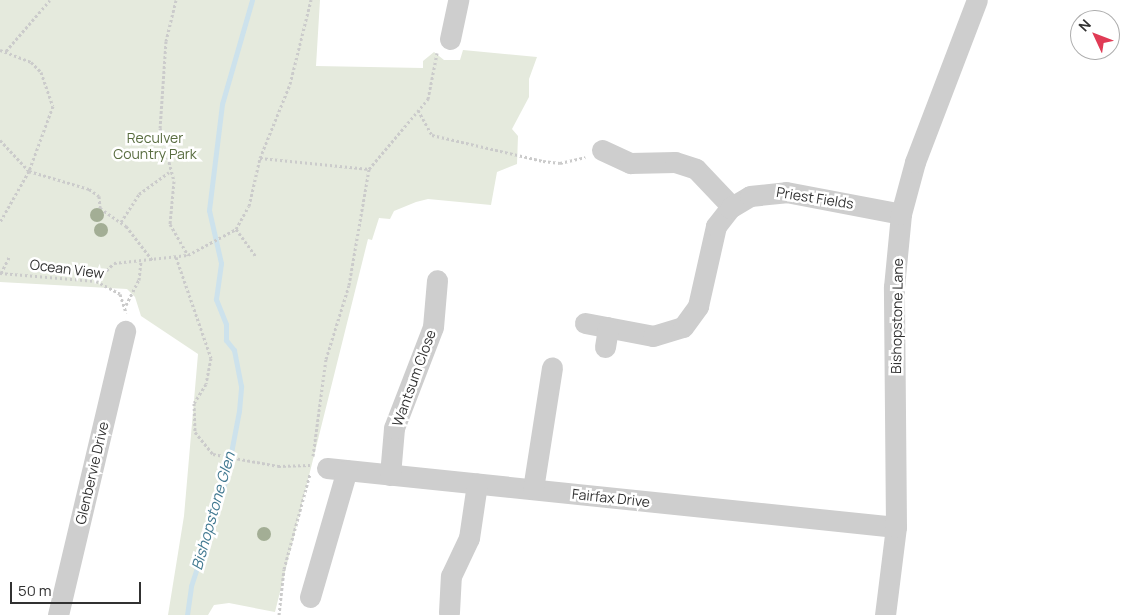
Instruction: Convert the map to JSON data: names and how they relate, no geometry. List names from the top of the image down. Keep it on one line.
{"streets":{"street":["Priest Fields","Bishopstone Lane","Wantsum Close","Glenbervie Drive","Fairfax Drive"],"path":["Ocean View"]},"crossings":[["Priest Fields","Bishopstone Lane"],["Bishopstone Lane","Fairfax Drive"],["Wantsum Close","Fairfax Drive"]],"water":["Bishopstone Glen"],"parks":["Reculver Country Park"],"scale_bar":"50 m","north":"top left"}
